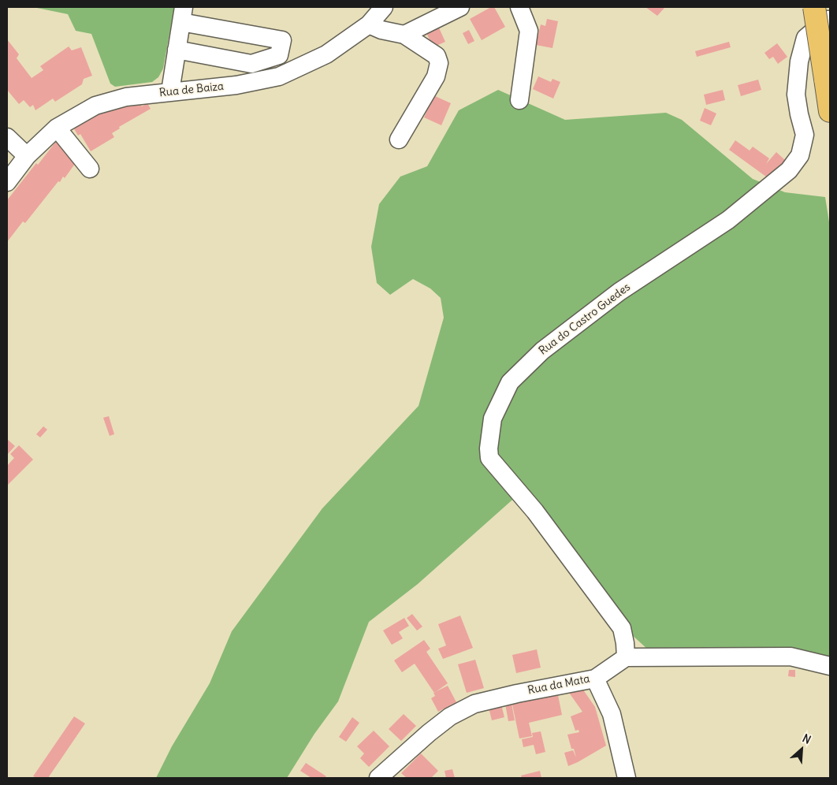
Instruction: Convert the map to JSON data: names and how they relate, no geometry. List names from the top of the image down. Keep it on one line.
{"streets":{"street":["Rua de Baiza","Rua do Castro Guedes","Rua da Mata"]},"crossings":[["Rua do Castro Guedes","Rua da Mata"]],"north":"top right"}
